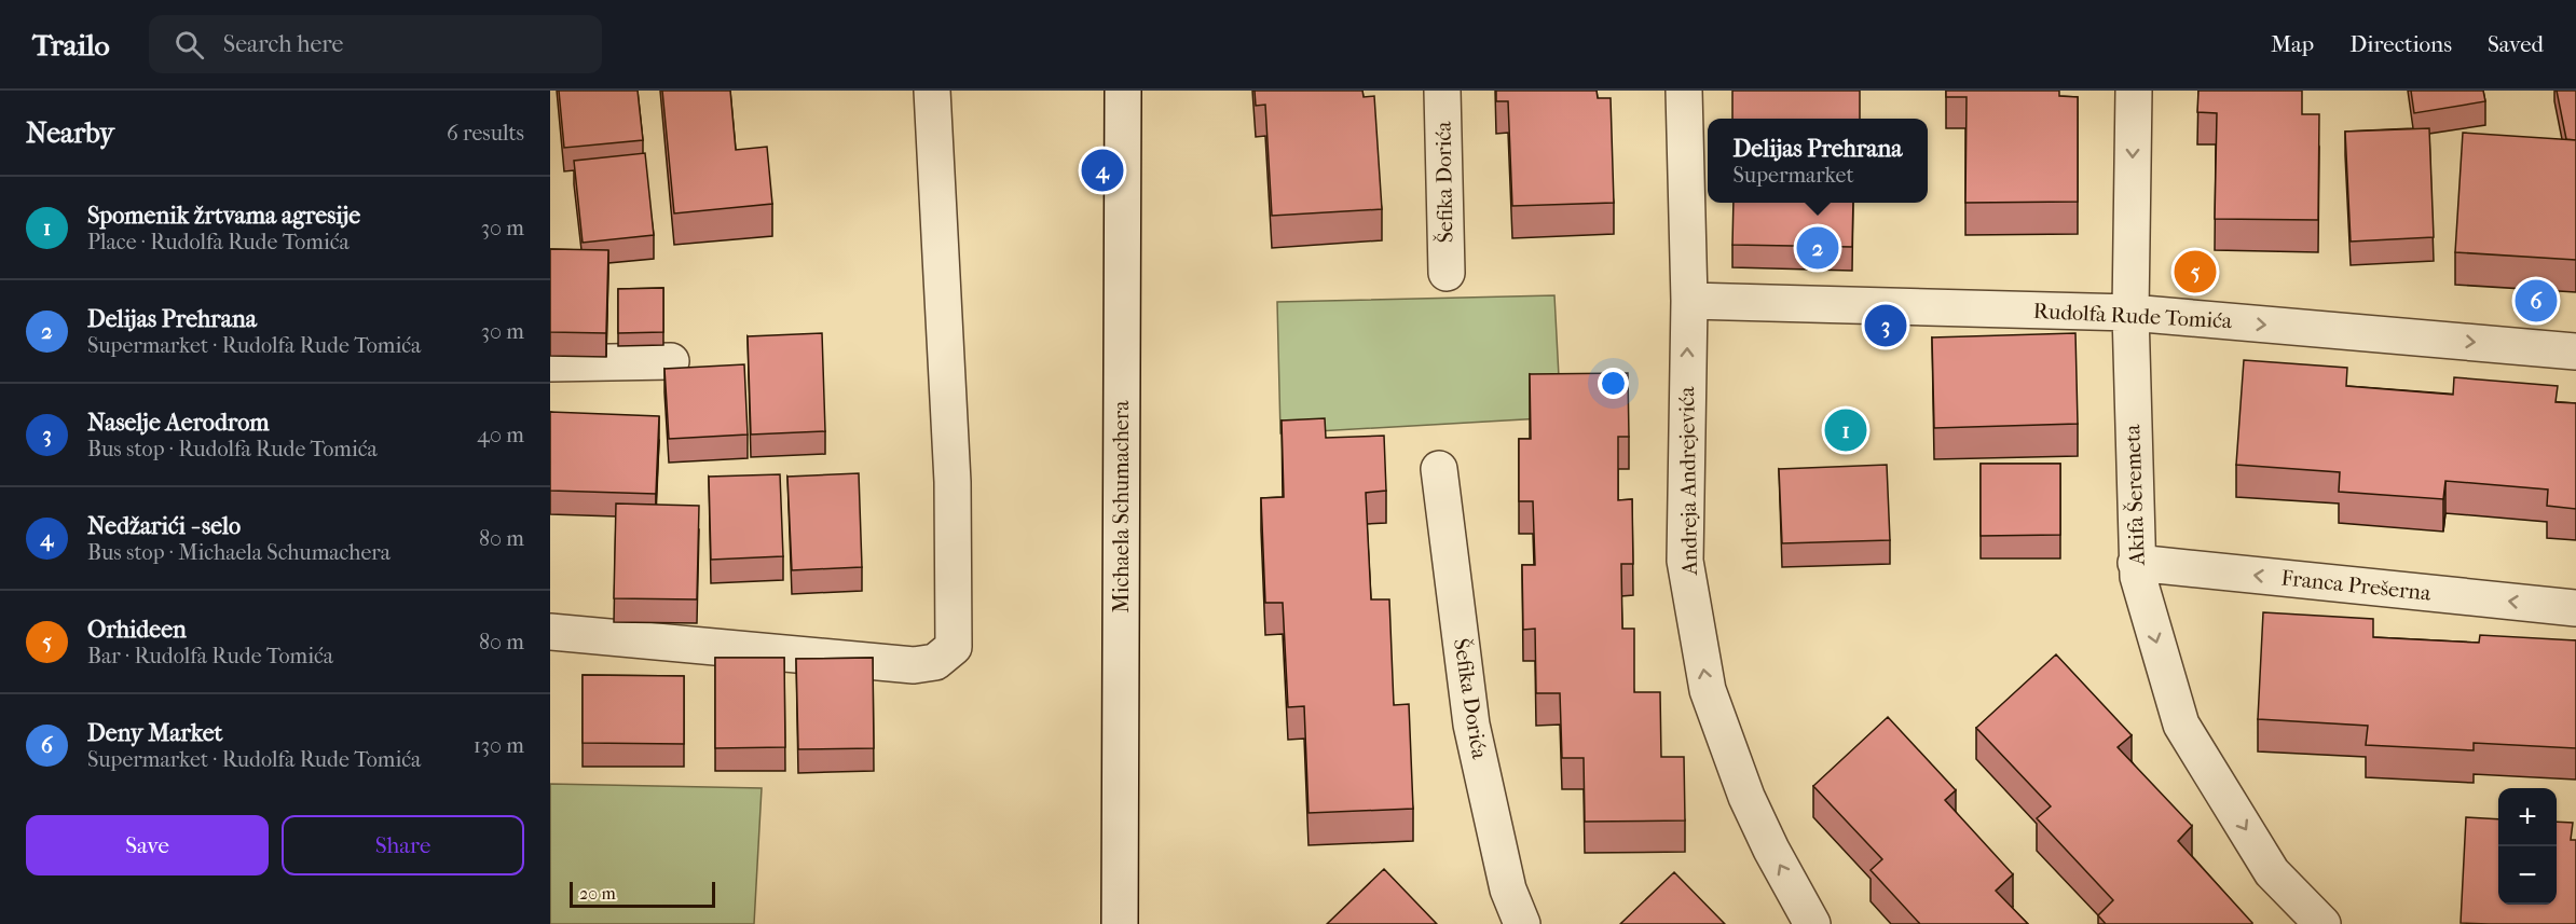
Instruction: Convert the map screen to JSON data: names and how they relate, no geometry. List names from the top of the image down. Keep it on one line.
{"streets":{"street":["Šefika Dorića","Rudolfa Rude Tomića","Andreja Andrejevića","Akifa Šeremeta","Michaela Schumachera","Franca Prešerna"]},"crossings":[["Rudolfa Rude Tomića","Andreja Andrejevića"],["Rudolfa Rude Tomića","Akifa Šeremeta"],["Akifa Šeremeta","Franca Prešerna"]],"one_way":["Rudolfa Rude Tomića","Andreja Andrejevića","Akifa Šeremeta","Franca Prešerna"],"scale_bar":"20 m","page":{"header":"Trailo","search":"Search here","nav":["Map","Directions","Saved"],"heading":["Nearby","6 results"],"popup":["Delijas Prehrana","Supermarket"],"pins":["4","2","5","6","3","1"],"list":[{"mark":"1","name":"Spomenik žrtvama agresije","note":"Place · Rudolfa Rude Tomića","value":"30 m"},{"mark":"2","name":"Delijas Prehrana","note":"Supermarket · Rudolfa Rude Tomića","value":"30 m"},{"mark":"3","name":"Naselje Aerodrom","note":"Bus stop · Rudolfa Rude Tomića","value":"40 m"},{"mark":"4","name":"Nedžarići - selo","note":"Bus stop · Michaela Schumachera","value":"80 m"},{"mark":"5","name":"Orhideen","note":"Bar · Rudolfa Rude Tomića","value":"80 m"},{"mark":"6","name":"Deny Market","note":"Supermarket · Rudolfa Rude Tomića","value":"130 m"}],"map_buttons":["+","−"],"buttons":["Save","Share"],"scale":"20 m"}}
